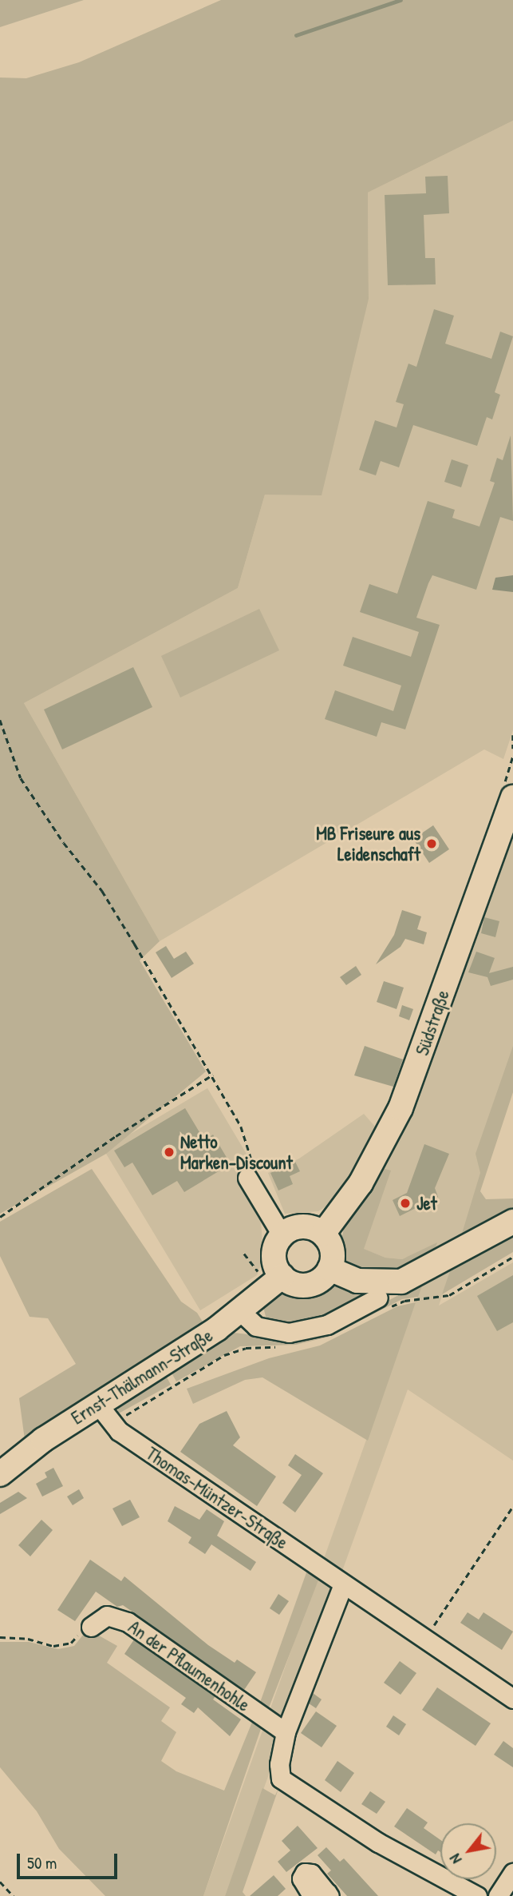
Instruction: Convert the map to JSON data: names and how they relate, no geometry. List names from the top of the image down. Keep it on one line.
{"streets":{"main road":["Südstraße","Ernst-Thälmann-Straße"],"street":["Thomas-Müntzer-Straße","An der Pflaumenhohle"]},"crossings":[["Südstraße","Ernst-Thälmann-Straße"],["Ernst-Thälmann-Straße","Thomas-Müntzer-Straße"]],"places":["MB Friseure aus Leidenschaft","Netto Marken-Discount","Jet"],"scale_bar":"50 m","north":"bottom left"}
